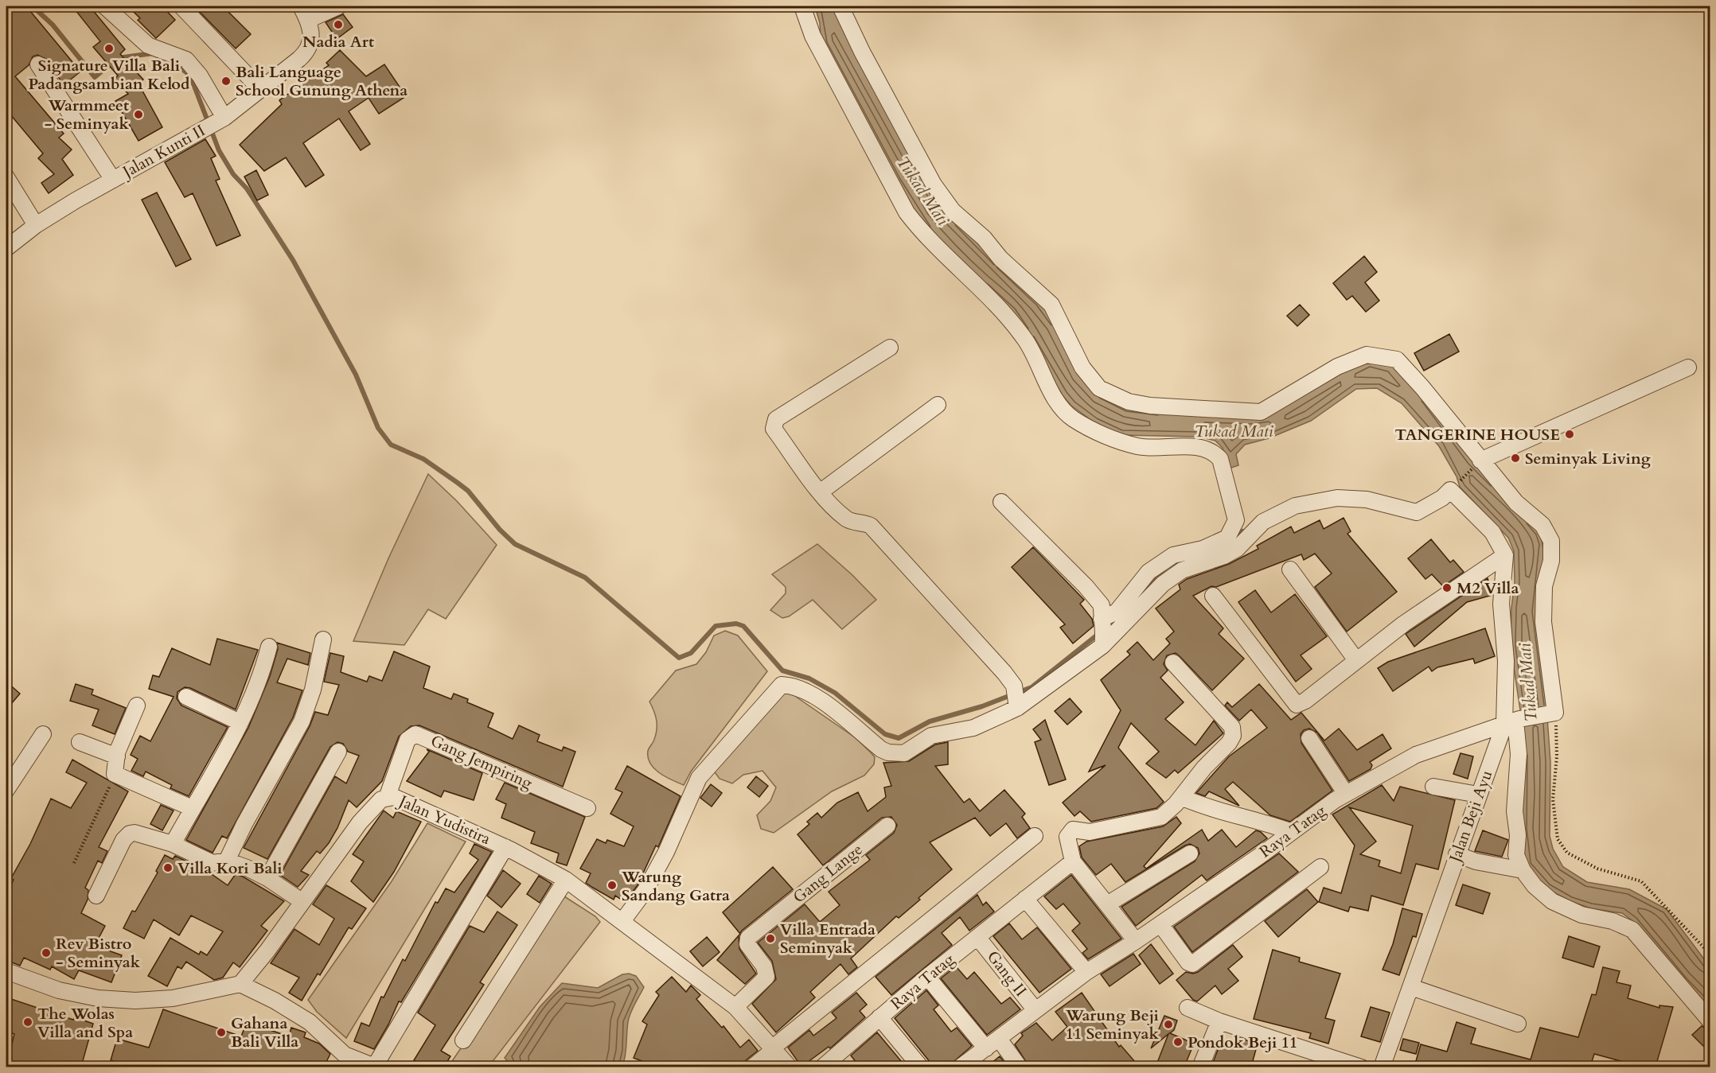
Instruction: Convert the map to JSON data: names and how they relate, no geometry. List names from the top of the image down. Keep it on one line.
{"streets":{"street":["Jalan Kunti II","Gang Jempiring","Jalan Beji Ayu","Jalan Yudistira","Raya Tatag","Gang Lange","Gang II"]},"crossings":[["Gang Jempiring","Jalan Yudistira"],["Jalan Beji Ayu","Raya Tatag"],["Jalan Yudistira","Gang Lange"],["Raya Tatag","Gang II"]],"water":["Tukad Mati"],"places":["Nadia Art","Signature Villa Bali Padangsambian Kelod","Bali Language School Gunung Athena","Warmmeet - Seminyak","TANGERINE HOUSE","Seminyak Living","M2 Villa","Villa Kori Bali","Warung Sandang Gatra","Villa Entrada Seminyak","Rev Bistro - Seminyak","The Wolas Villa and Spa","Warung Beji 11 Seminyak","Gahana Bali Villa","Pondok Beji 11"]}
